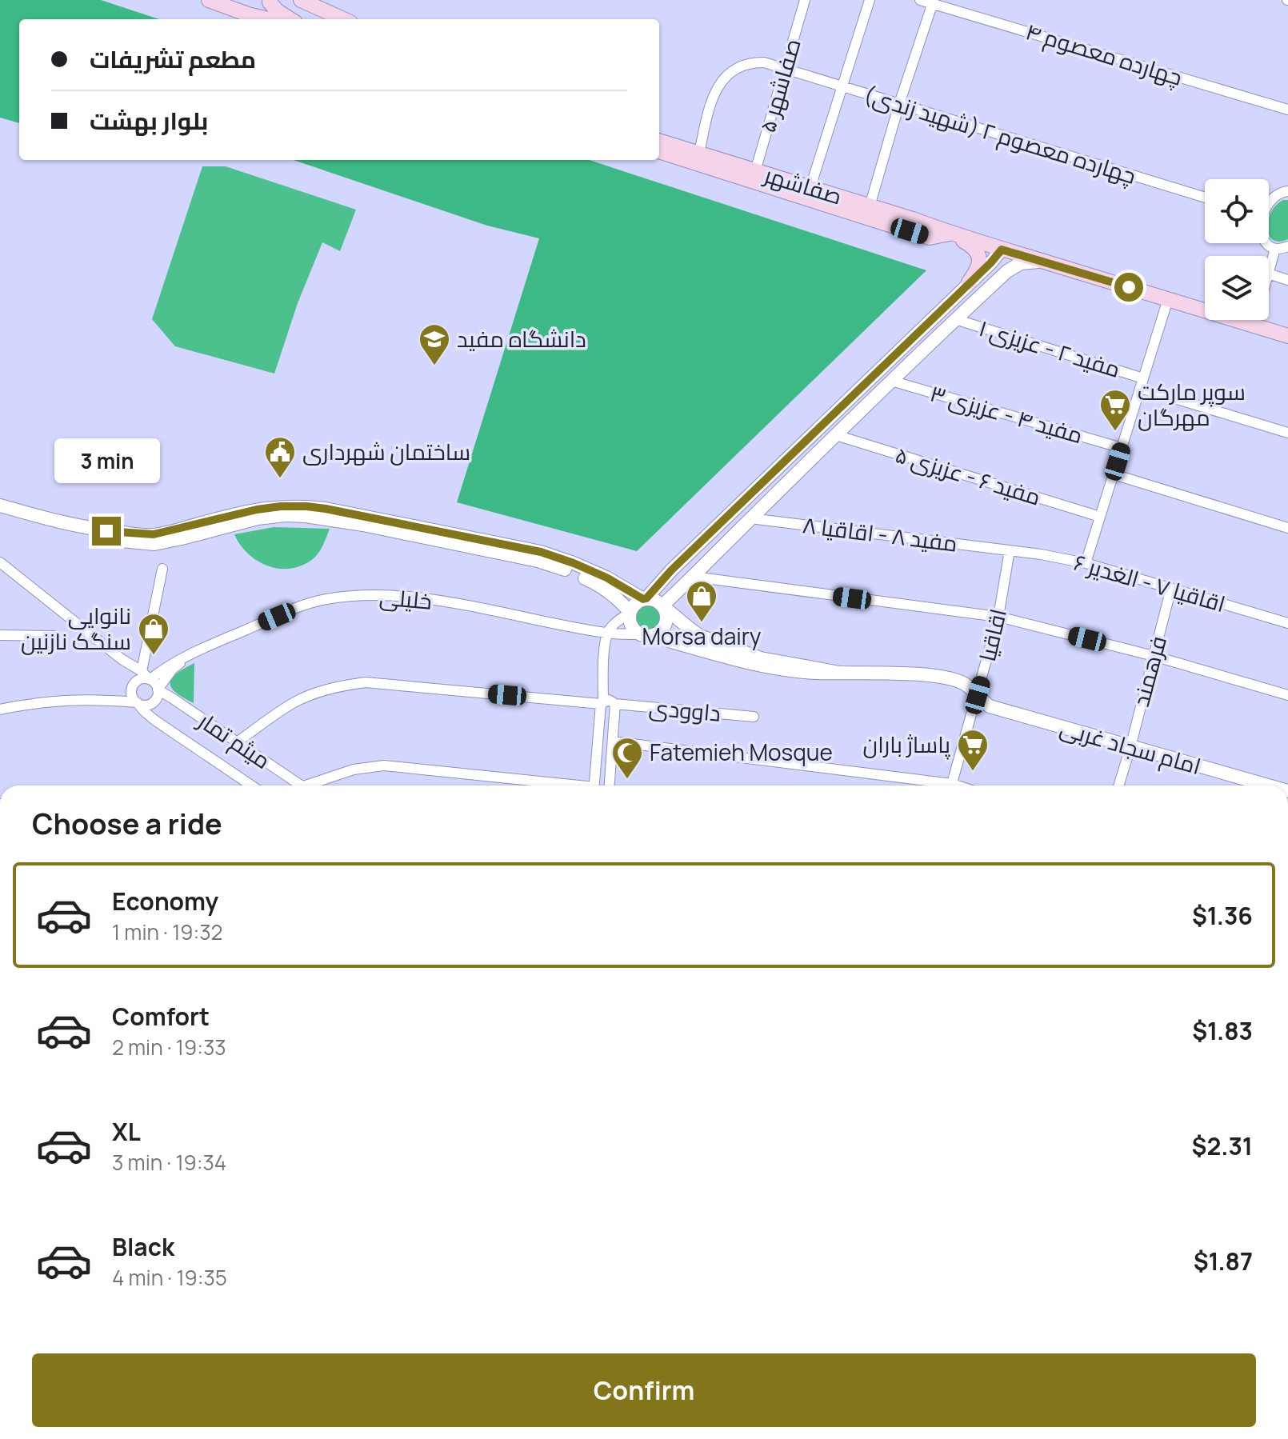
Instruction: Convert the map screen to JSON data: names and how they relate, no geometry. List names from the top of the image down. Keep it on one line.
{"streets":{"main road":["صفاشهر"],"street":["چهارده معصوم ۴","صفاشهر ۵","چهارده معصوم ۲ (شهید زندی)","مفید ۲ - عزیزی ۱","مفید ۴ - عزیزی ۳","مفید ۶ - عزیزی ۵","مفید ۸ - اقاقیا ۸","اقاقیا ۷ - الغدیر ۶","خلیلی","اقاقیا","فرهمند","داوودی","میثم تمار","امام سجاد غربی"]},"crossings":[["صفاشهر ۵","چهارده معصوم ۲ (شهید زندی)"],["صفاشهر ۵","صفاشهر"],["چهارده معصوم ۲ (شهید زندی)","صفاشهر"],["مفید ۸ - اقاقیا ۸","اقاقیا ۷ - الغدیر ۶"],["مفید ۸ - اقاقیا ۸","اقاقیا"],["اقاقیا ۷ - الغدیر ۶","اقاقیا"],["اقاقیا ۷ - الغدیر ۶","فرهمند"],["اقاقیا","امام سجاد غربی"],["فرهمند","امام سجاد غربی"],["داوودی","میثم تمار"]],"places":{"school or university":["دانشگاه مفید"],"supermarket":["سوپر مارکت مهرگان","پاساژ باران"],"public building":["ساختمان شهرداری"],"shop":["Morsa dairy","نانوایی سنگک نازنین"],"mosque":["Fatemieh Mosque"]},"page":{"banner":["مطعم تشريفات","بلوار بهشت"],"bubble":"3 min","heading":"Choose a ride","list":[{"name":"Economy","note":"1 min · 19:32","value":"$1.36"},{"name":"Comfort","note":"2 min · 19:33","value":"$1.83"},{"name":"XL","note":"3 min · 19:34","value":"$2.31"},{"name":"Black","note":"4 min · 19:35","value":"$1.87"}],"buttons":"Confirm"}}
